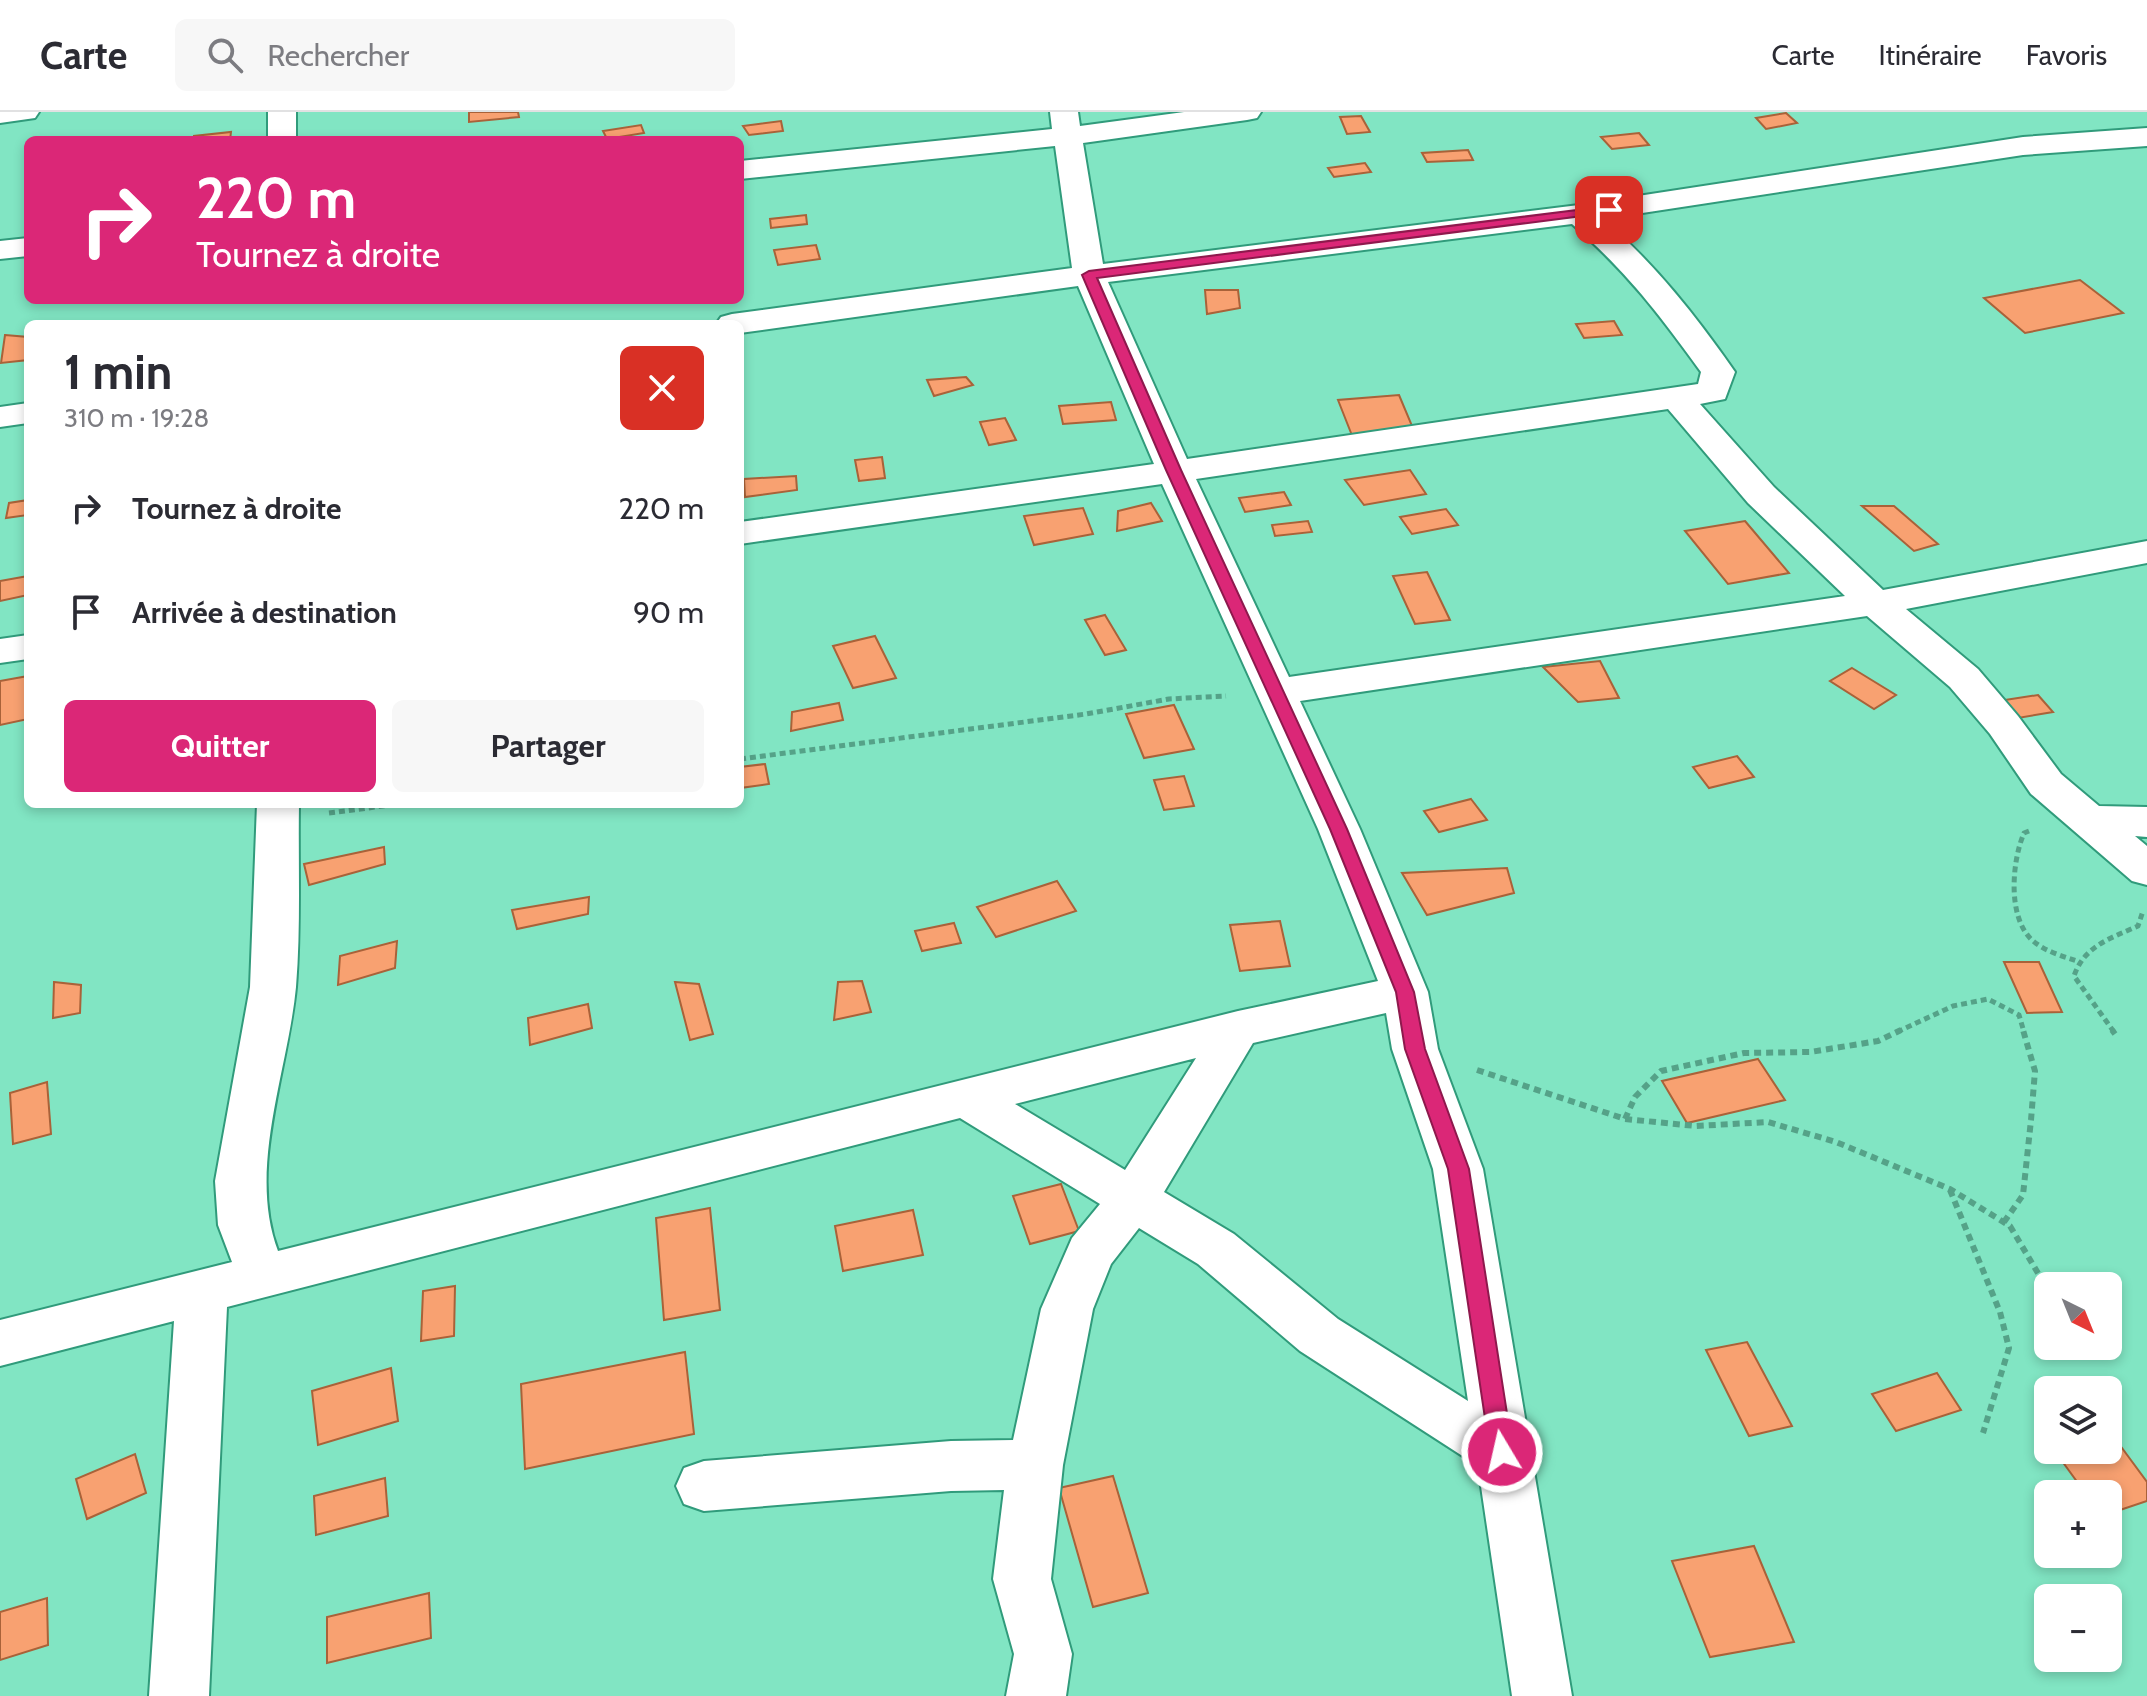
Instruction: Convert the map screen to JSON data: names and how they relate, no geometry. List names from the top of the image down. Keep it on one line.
{"north":"bottom right","page":{"header":"Carte","search":"Rechercher","nav":["Carte","Itinéraire","Favoris"],"turn":["220 m","Tournez à droite"],"heading":["1 min","310 m · 19:28"],"list":[{"name":"Tournez à droite","value":"220 m"},{"name":"Arrivée à destination","value":"90 m"}],"buttons":["Quitter","Partager"],"map_buttons":["+","−"]}}
